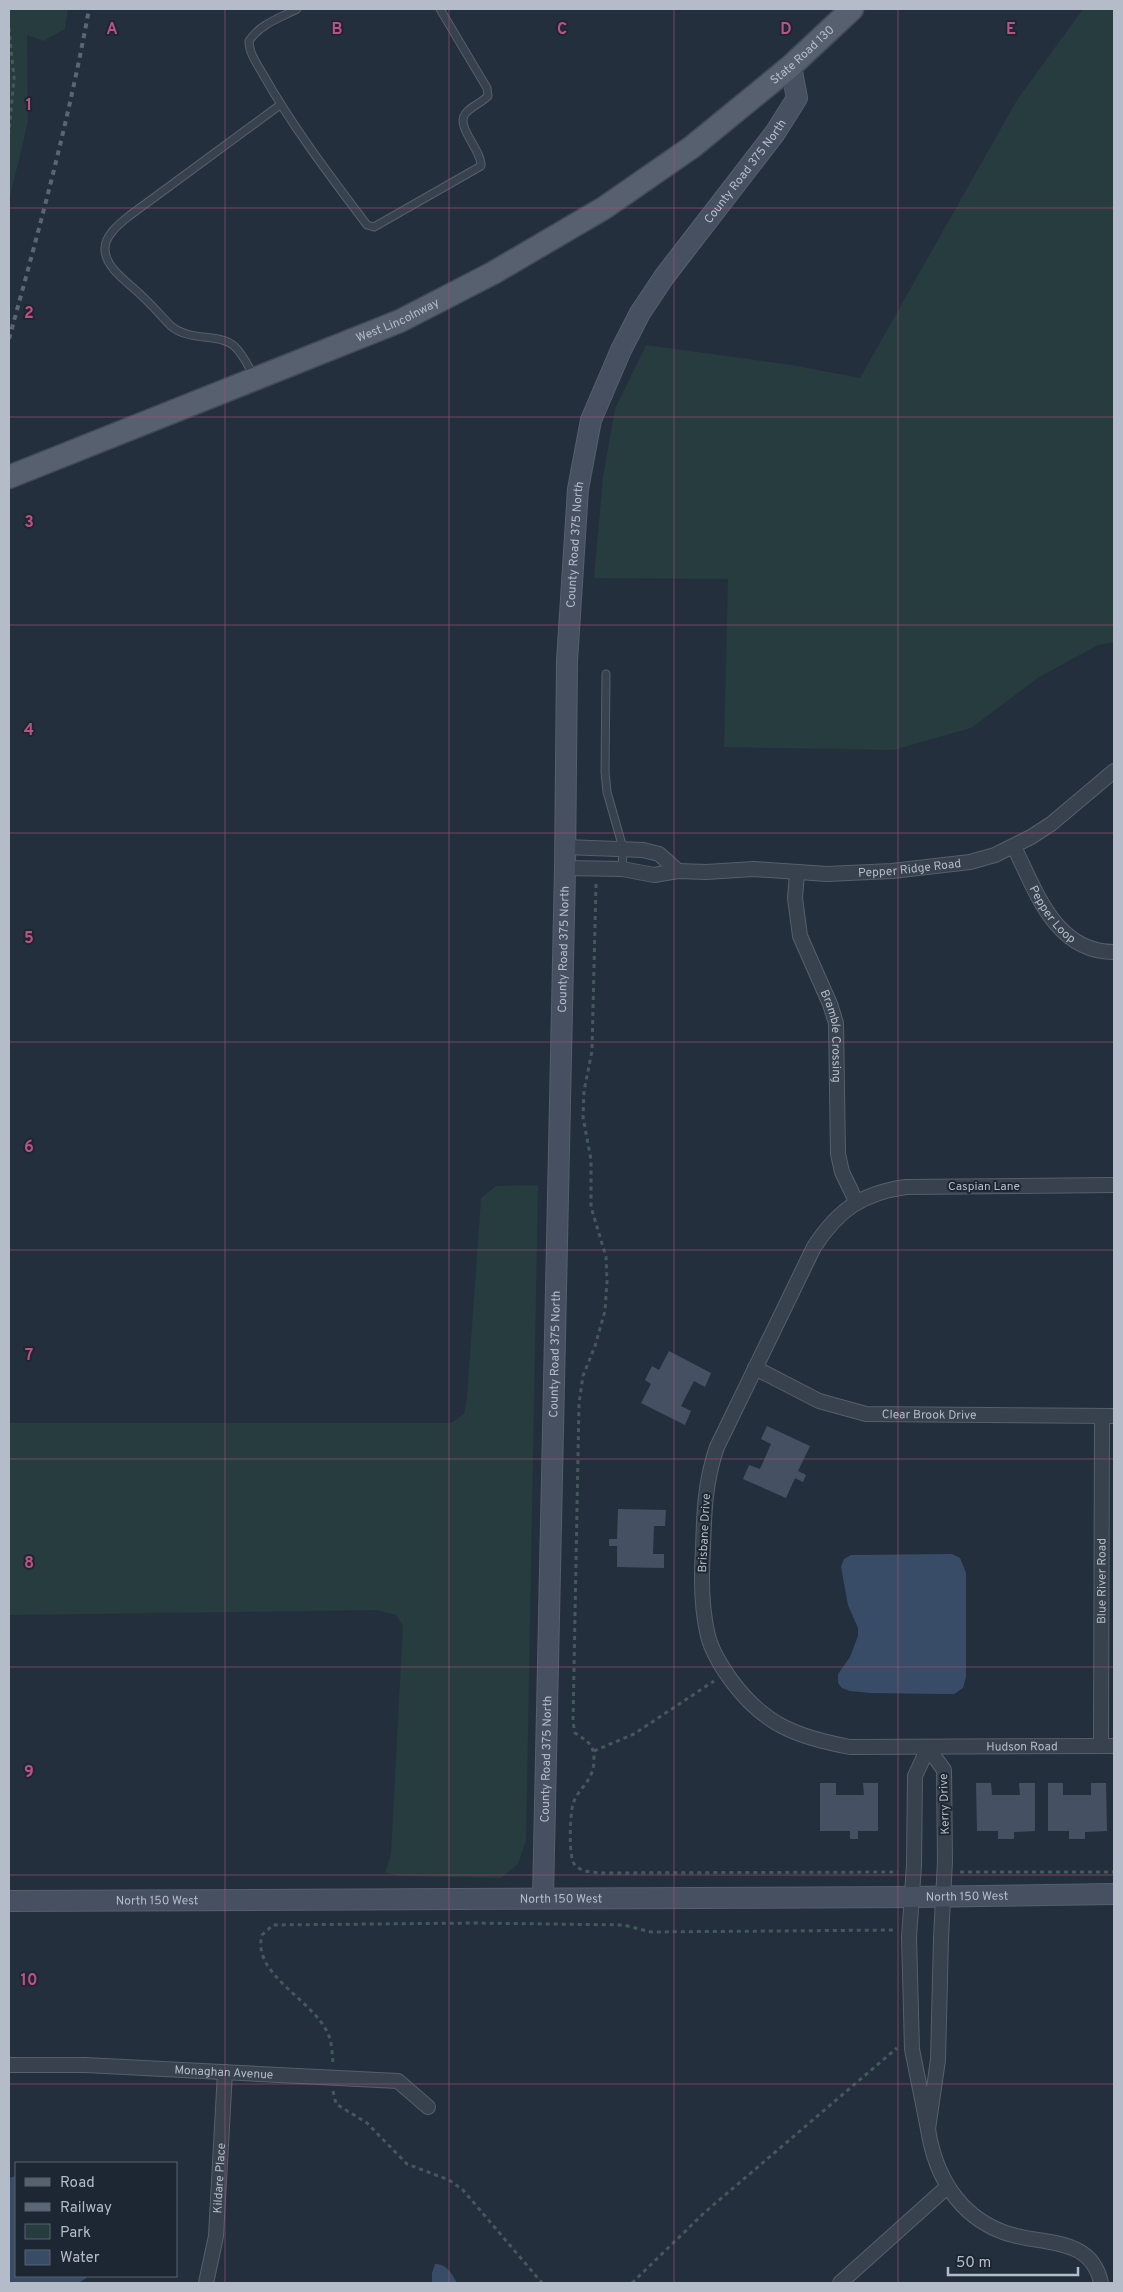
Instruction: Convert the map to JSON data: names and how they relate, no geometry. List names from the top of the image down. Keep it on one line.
{"streets":{"main road":["State Road 130","West Lincolnway"],"street":["County Road 375 North","Pepper Ridge Road","Pepper Loop","Bramble Crossing","Caspian Lane","Clear Brook Drive","Brisbane Drive","Blue River Road","Hudson Road","Kerry Drive","North 150 West","Monaghan Avenue","Kildare Place"]},"crossings":[["State Road 130","County Road 375 North"],["State Road 130","West Lincolnway"],["County Road 375 North","Pepper Ridge Road"],["County Road 375 North","North 150 West"],["Pepper Ridge Road","Pepper Loop"],["Pepper Ridge Road","Bramble Crossing"],["Bramble Crossing","Caspian Lane"],["Bramble Crossing","Brisbane Drive"],["Caspian Lane","Brisbane Drive"],["Clear Brook Drive","Brisbane Drive"],["Clear Brook Drive","Blue River Road"],["Brisbane Drive","Hudson Road"],["Brisbane Drive","Kerry Drive"],["Blue River Road","Hudson Road"],["Hudson Road","Kerry Drive"],["Kerry Drive","North 150 West"],["Monaghan Avenue","Kildare Place"]],"legend":["Road","Railway","Park","Water"],"scale_bar":"50 m","grid":{"columns":["A","B","C","D","E"],"rows":["1","2","3","4","5","6","7","8","9","10"]}}
